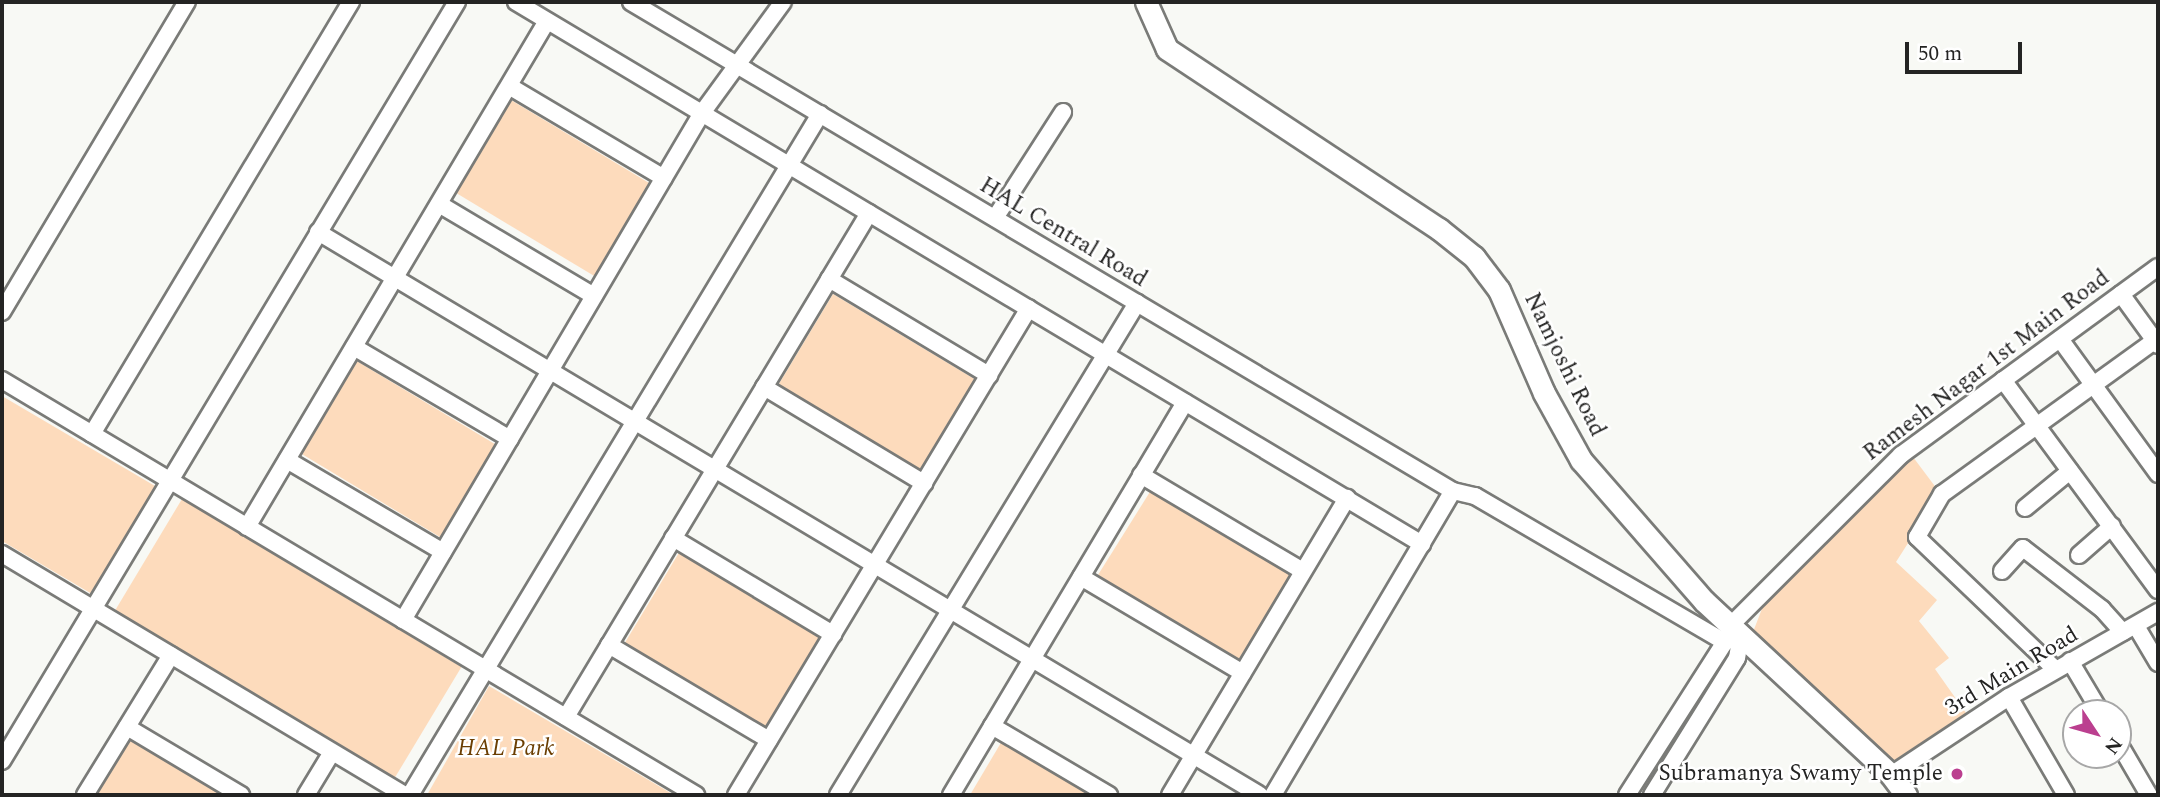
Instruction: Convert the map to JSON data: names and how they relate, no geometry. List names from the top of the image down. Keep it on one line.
{"streets":{"main road":["Namjoshi Road"],"street":["HAL Central Road","Ramesh Nagar 1st Main Road","3rd Main Road"]},"crossings":[["HAL Central Road","Namjoshi Road"],["HAL Central Road","Ramesh Nagar 1st Main Road"],["Namjoshi Road","Ramesh Nagar 1st Main Road"],["Namjoshi Road","3rd Main Road"]],"parks":["HAL Park"],"places":["Subramanya Swamy Temple"],"scale_bar":"50 m","north":"bottom right"}
